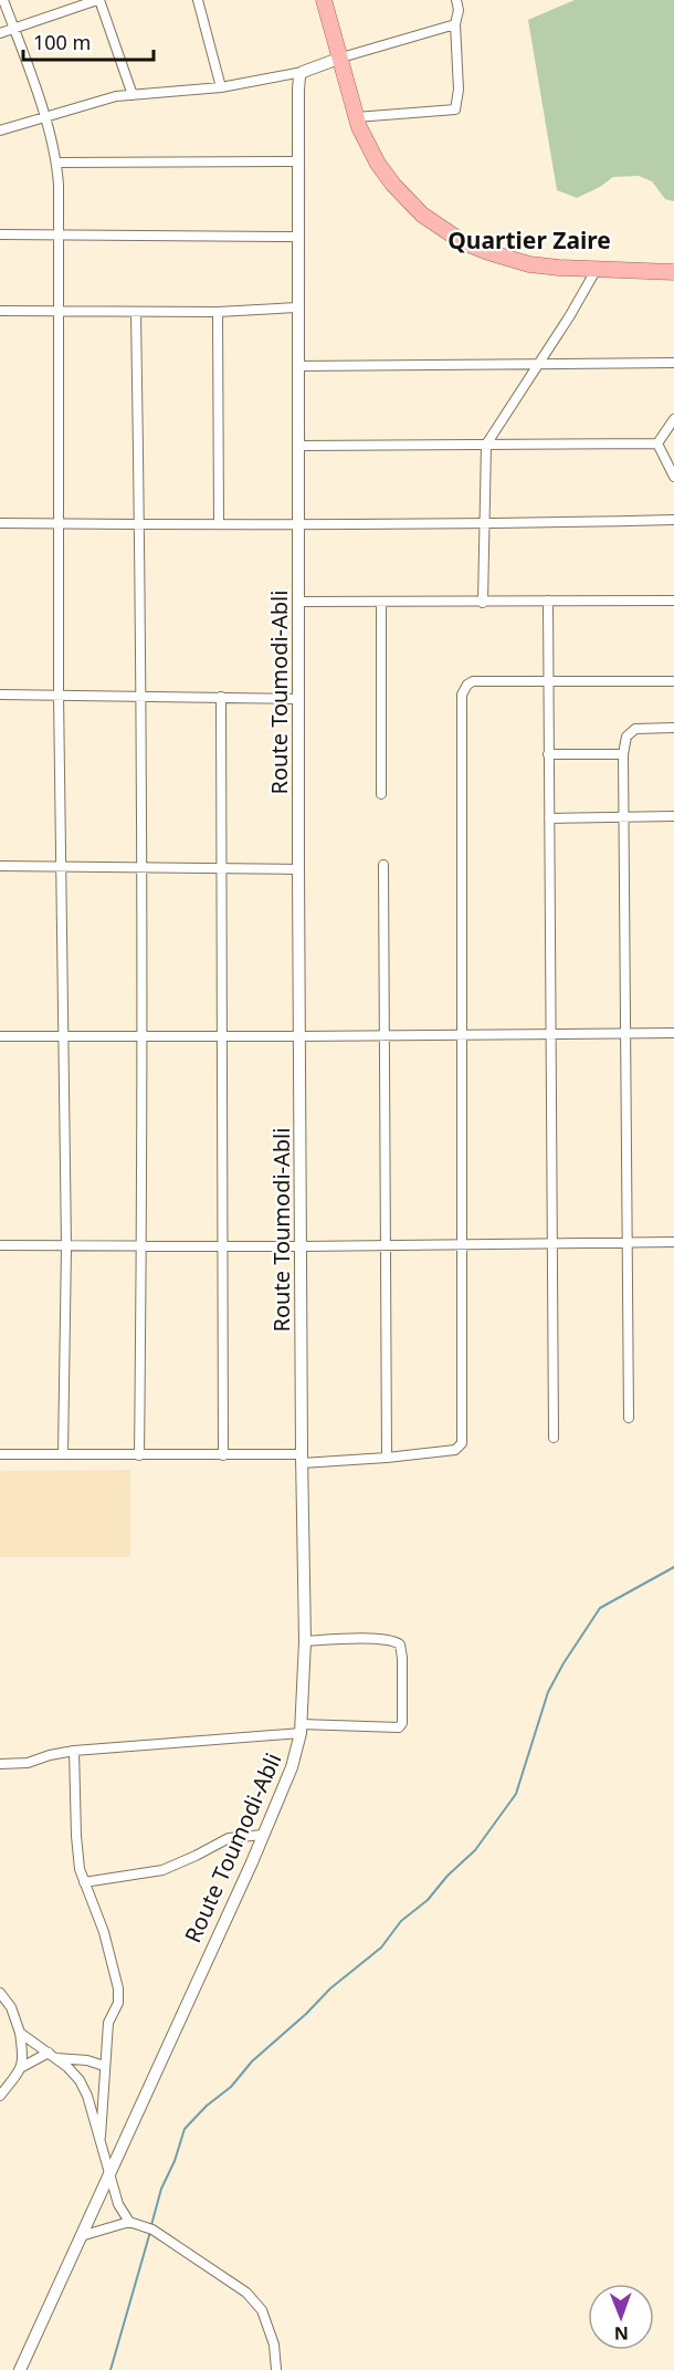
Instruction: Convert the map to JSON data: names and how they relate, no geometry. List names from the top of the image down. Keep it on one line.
{"streets":{"street":["Route Toumodi-Abli"]},"districts":["Quartier Zaire"],"scale_bar":"100 m","north":"bottom"}
